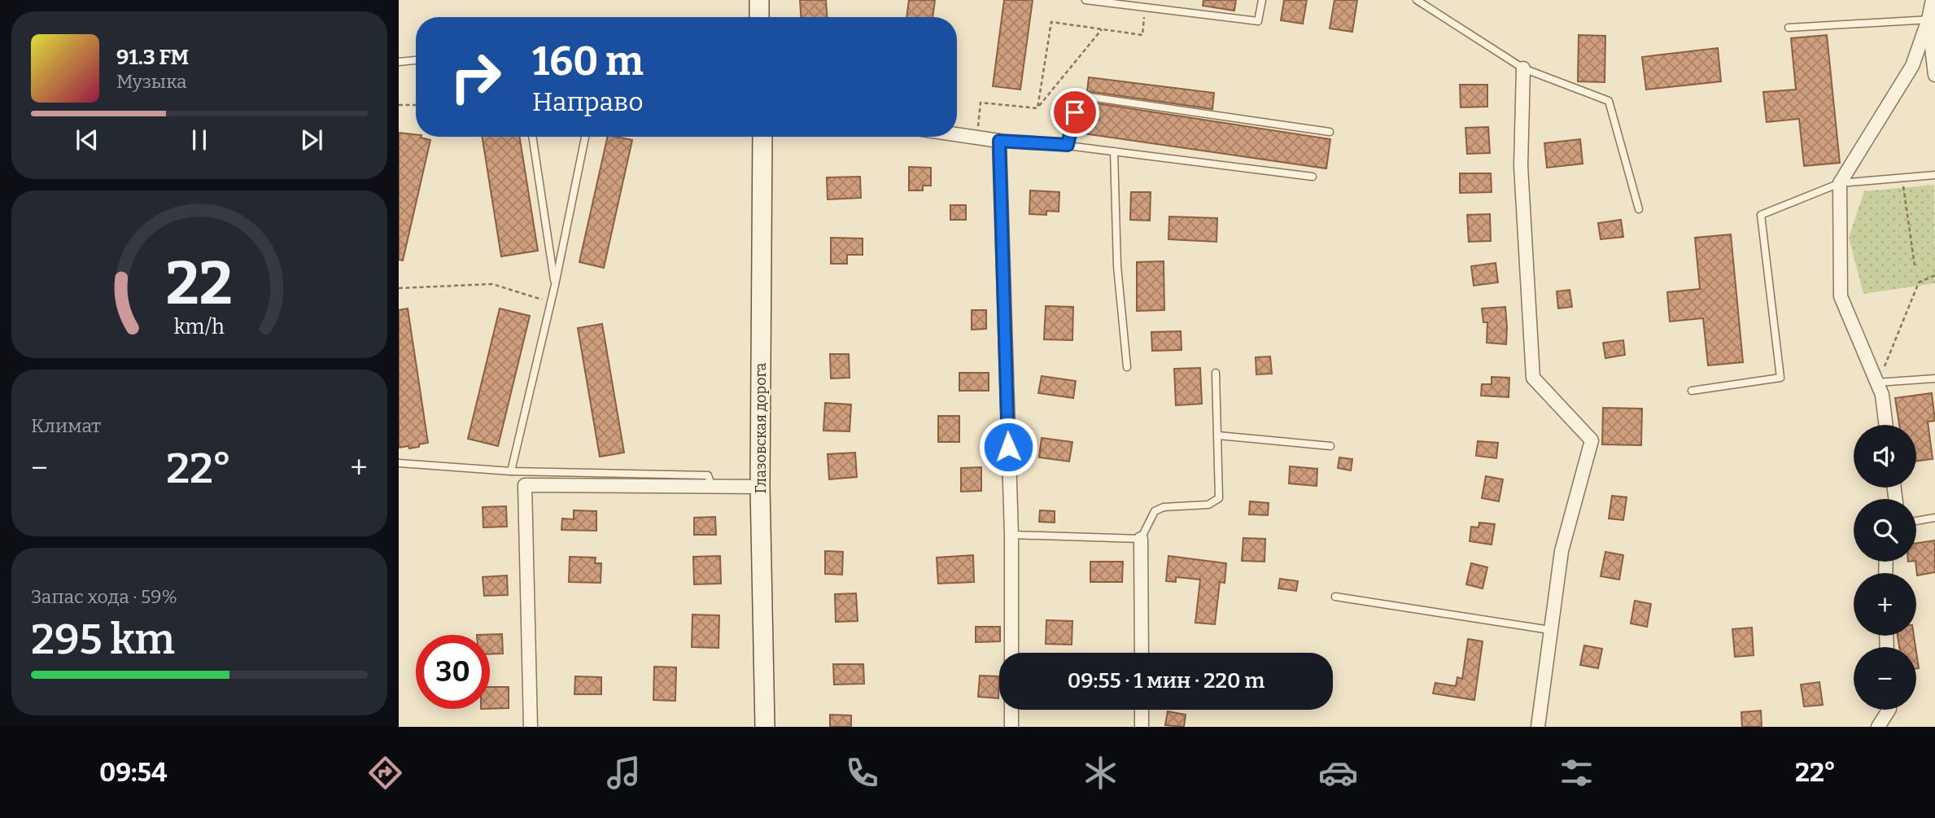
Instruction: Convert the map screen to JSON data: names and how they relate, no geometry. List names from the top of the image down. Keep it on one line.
{"streets":{"street":["Глазовская дорога"]},"page":{"turn":["160 m","Направо"],"song":["91.3 FM","Музыка"],"tile":["Климат",["Запас хода · 59%","295 km"]],"map_buttons":["+","−"],"heat":["−","22°","+"],"limit":"30","trip":"09:55 · 1 мин · 220 m","tabs":["09:54","22°"],"gauge":["22","km/h"]}}
